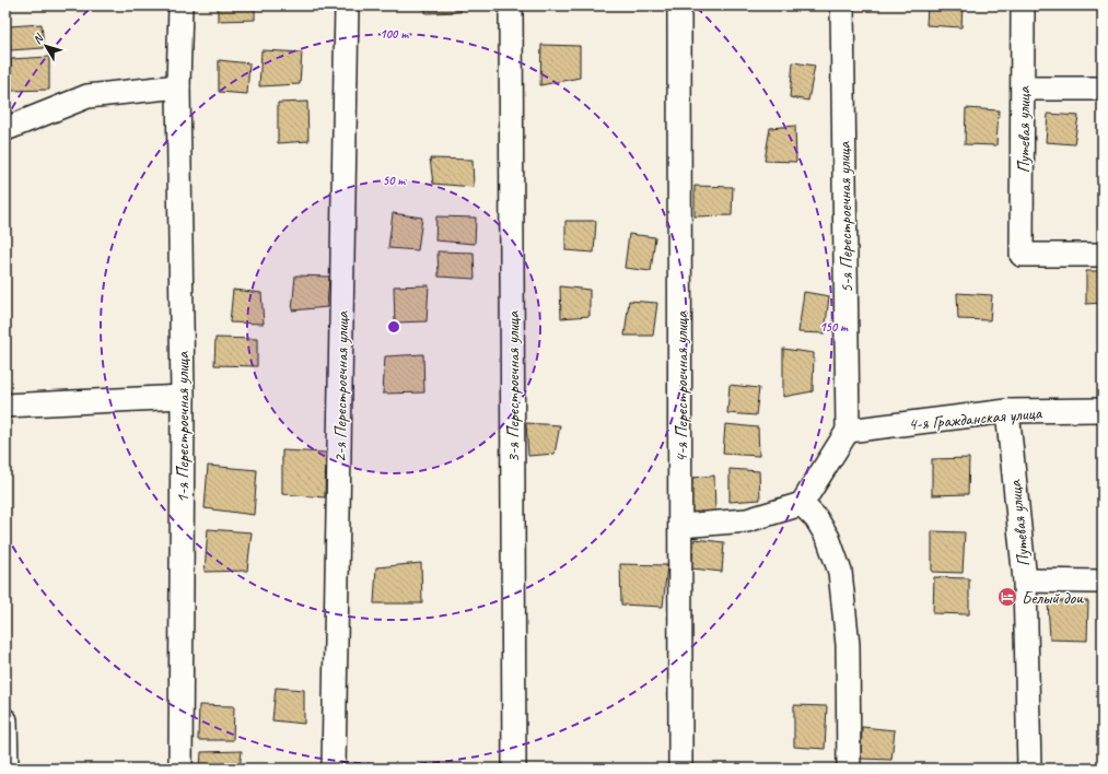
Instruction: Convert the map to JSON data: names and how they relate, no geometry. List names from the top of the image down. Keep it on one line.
{"streets":{"street":["Путевая улица","5-я Перестроечная улица","2-я Перестроечная улица","3-я Перестроечная улица","4-я Перестроечная улица","4-я Гражданская улица","1-я Перестроечная улица"]},"crossings":[["Путевая улица","4-я Гражданская улица"],["5-я Перестроечная улица","4-я Гражданская улица"]],"places":{"hotel":["Белый дои"]},"north":"top left","rings":["100 m","50 m","150 m"]}
